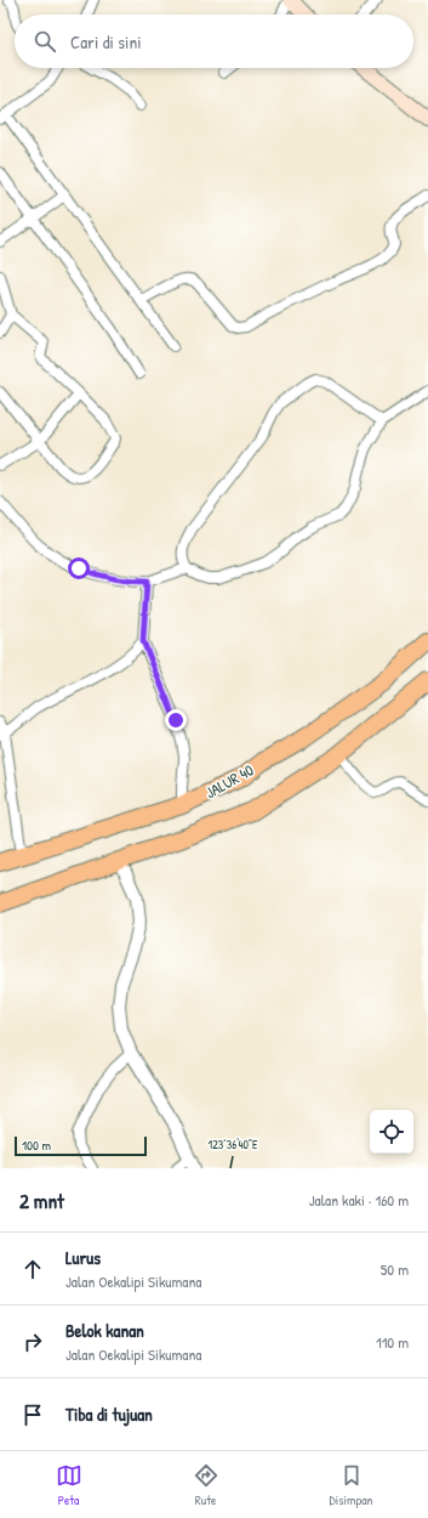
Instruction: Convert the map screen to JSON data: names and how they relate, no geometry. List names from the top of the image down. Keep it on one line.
{"streets":{"highway":["JALUR 40"]},"scale_bar":"100 m","page":{"search":"Cari di sini","scale":"100 m","heading":["2 mnt","Jalan kaki · 160 m"],"list":[["Lurus","Jalan Oekalipi Sikumana","50 m"],["Belok kanan","Jalan Oekalipi Sikumana","110 m"],"Tiba di tujuan"],"nav":["Peta","Rute","Disimpan"]},"coordinates":["123°36'40\"E"]}
